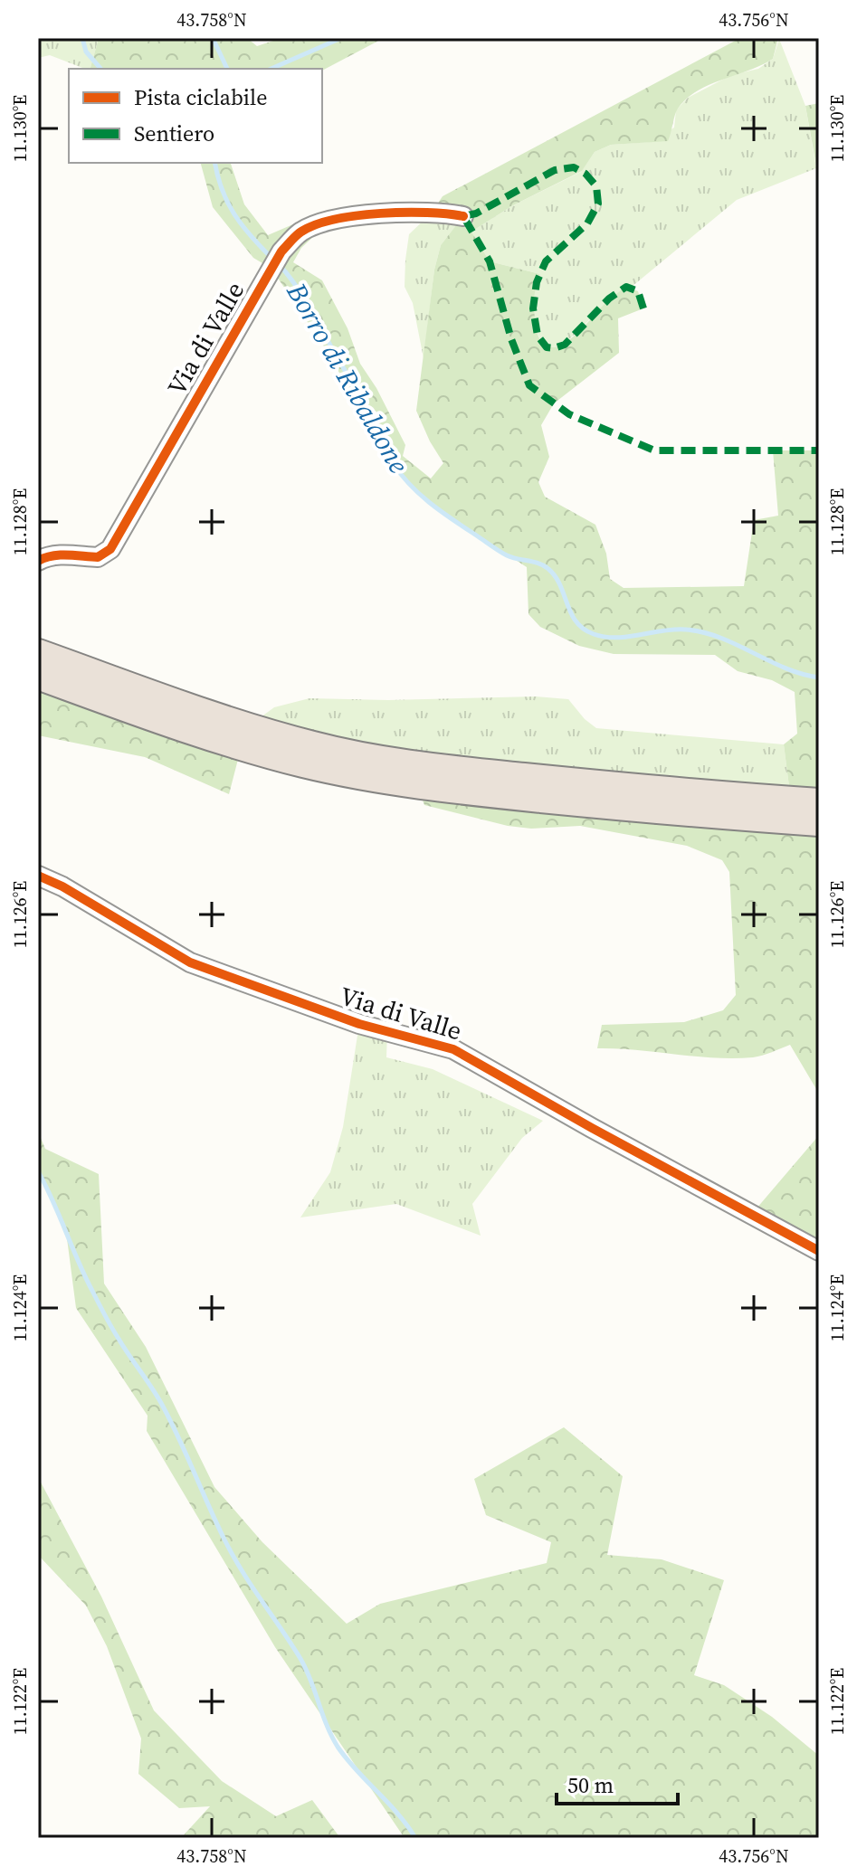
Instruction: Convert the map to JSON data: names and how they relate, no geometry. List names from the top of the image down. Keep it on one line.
{"streets":{"street":["Via di Valle"]},"water":["Borro di Ribaldone"],"legend":["Pista ciclabile","Sentiero"],"scale_bar":"50 m","coordinates":["43.758°N","43.756°N","11.130°E","11.128°E","11.126°E","11.124°E","11.122°E"]}
